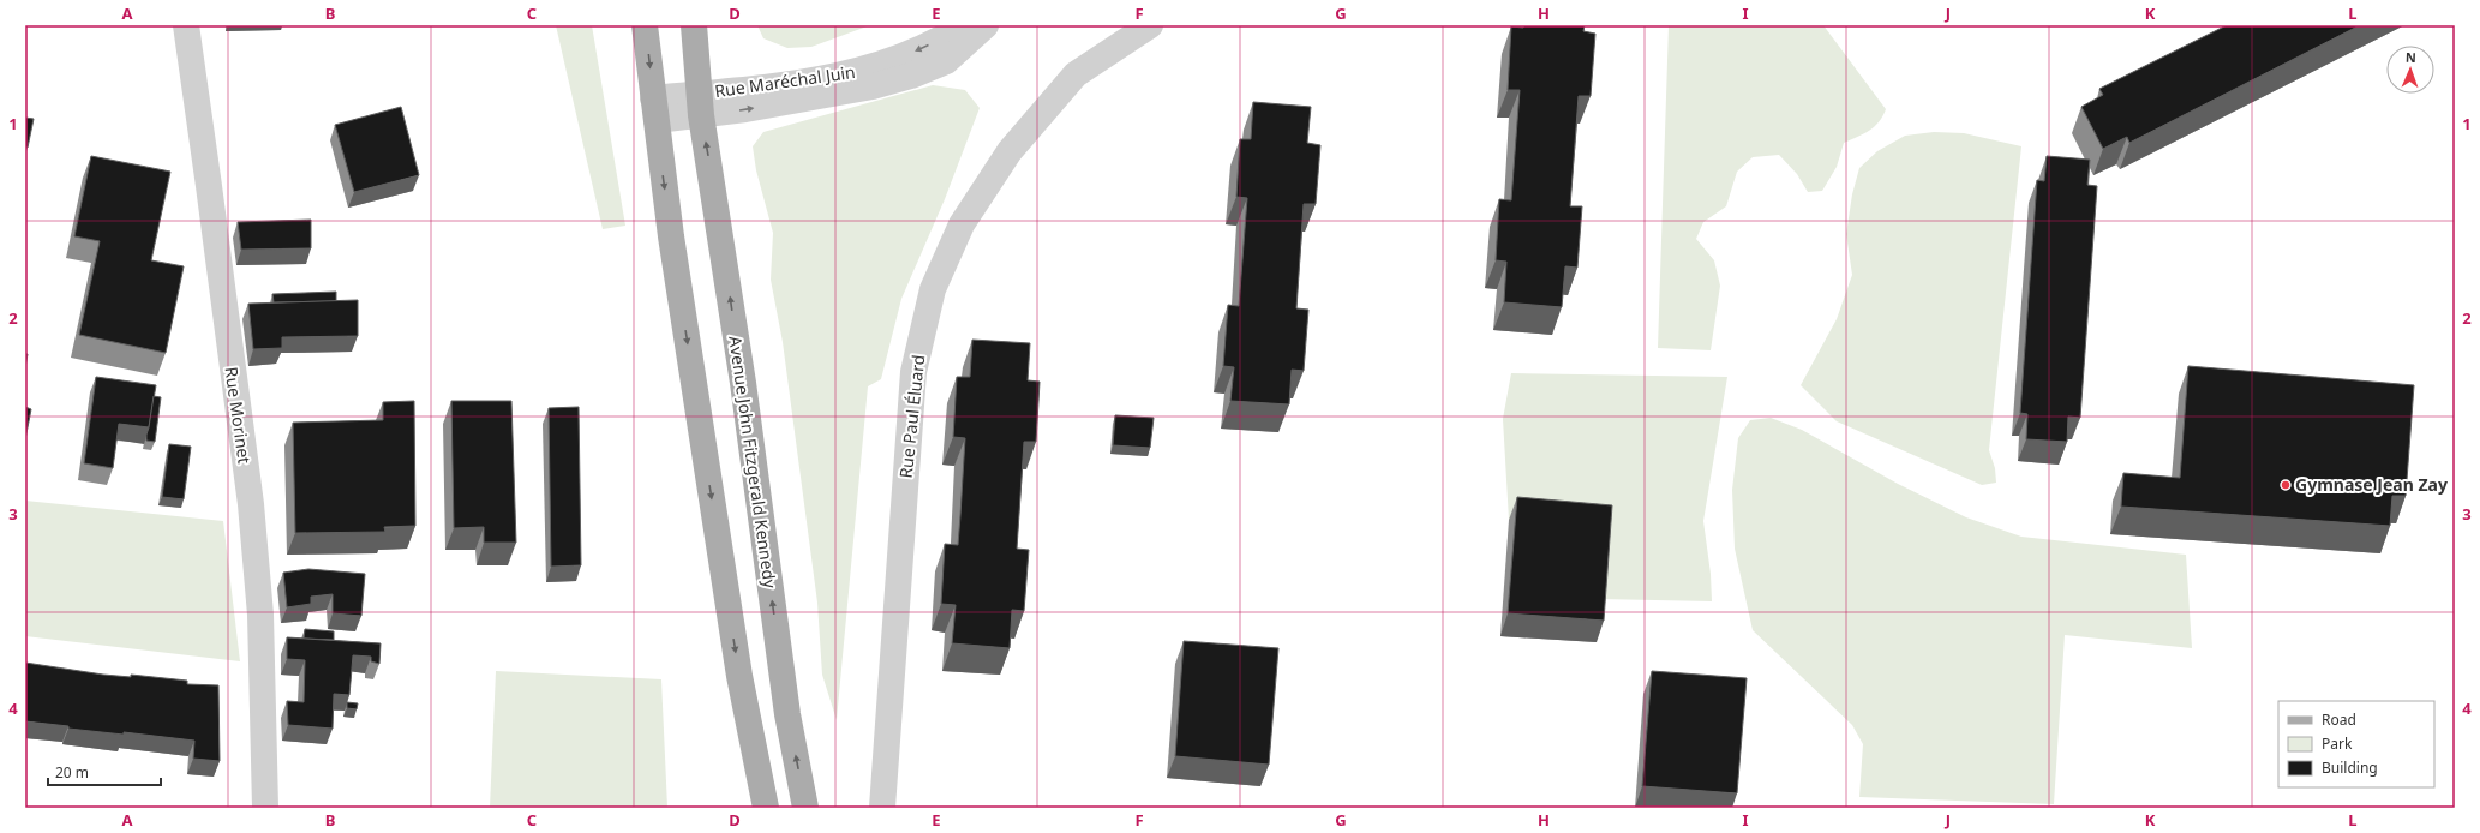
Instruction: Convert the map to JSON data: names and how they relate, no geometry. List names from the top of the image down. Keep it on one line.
{"streets":{"main road":["Avenue John Fitzgerald Kennedy"],"street":["Rue Maréchal Juin","Rue Morinet","Rue Paul Éluard"]},"crossings":[["Rue Maréchal Juin","Avenue John Fitzgerald Kennedy"]],"places":["Gymnase Jean Zay"],"legend":["Road","Park","Building"],"scale_bar":"20 m","north":"top","grid":{"columns":["A","B","C","D","E","F","G","H","I","J","K","L"],"rows":["1","2","3","4"]}}
